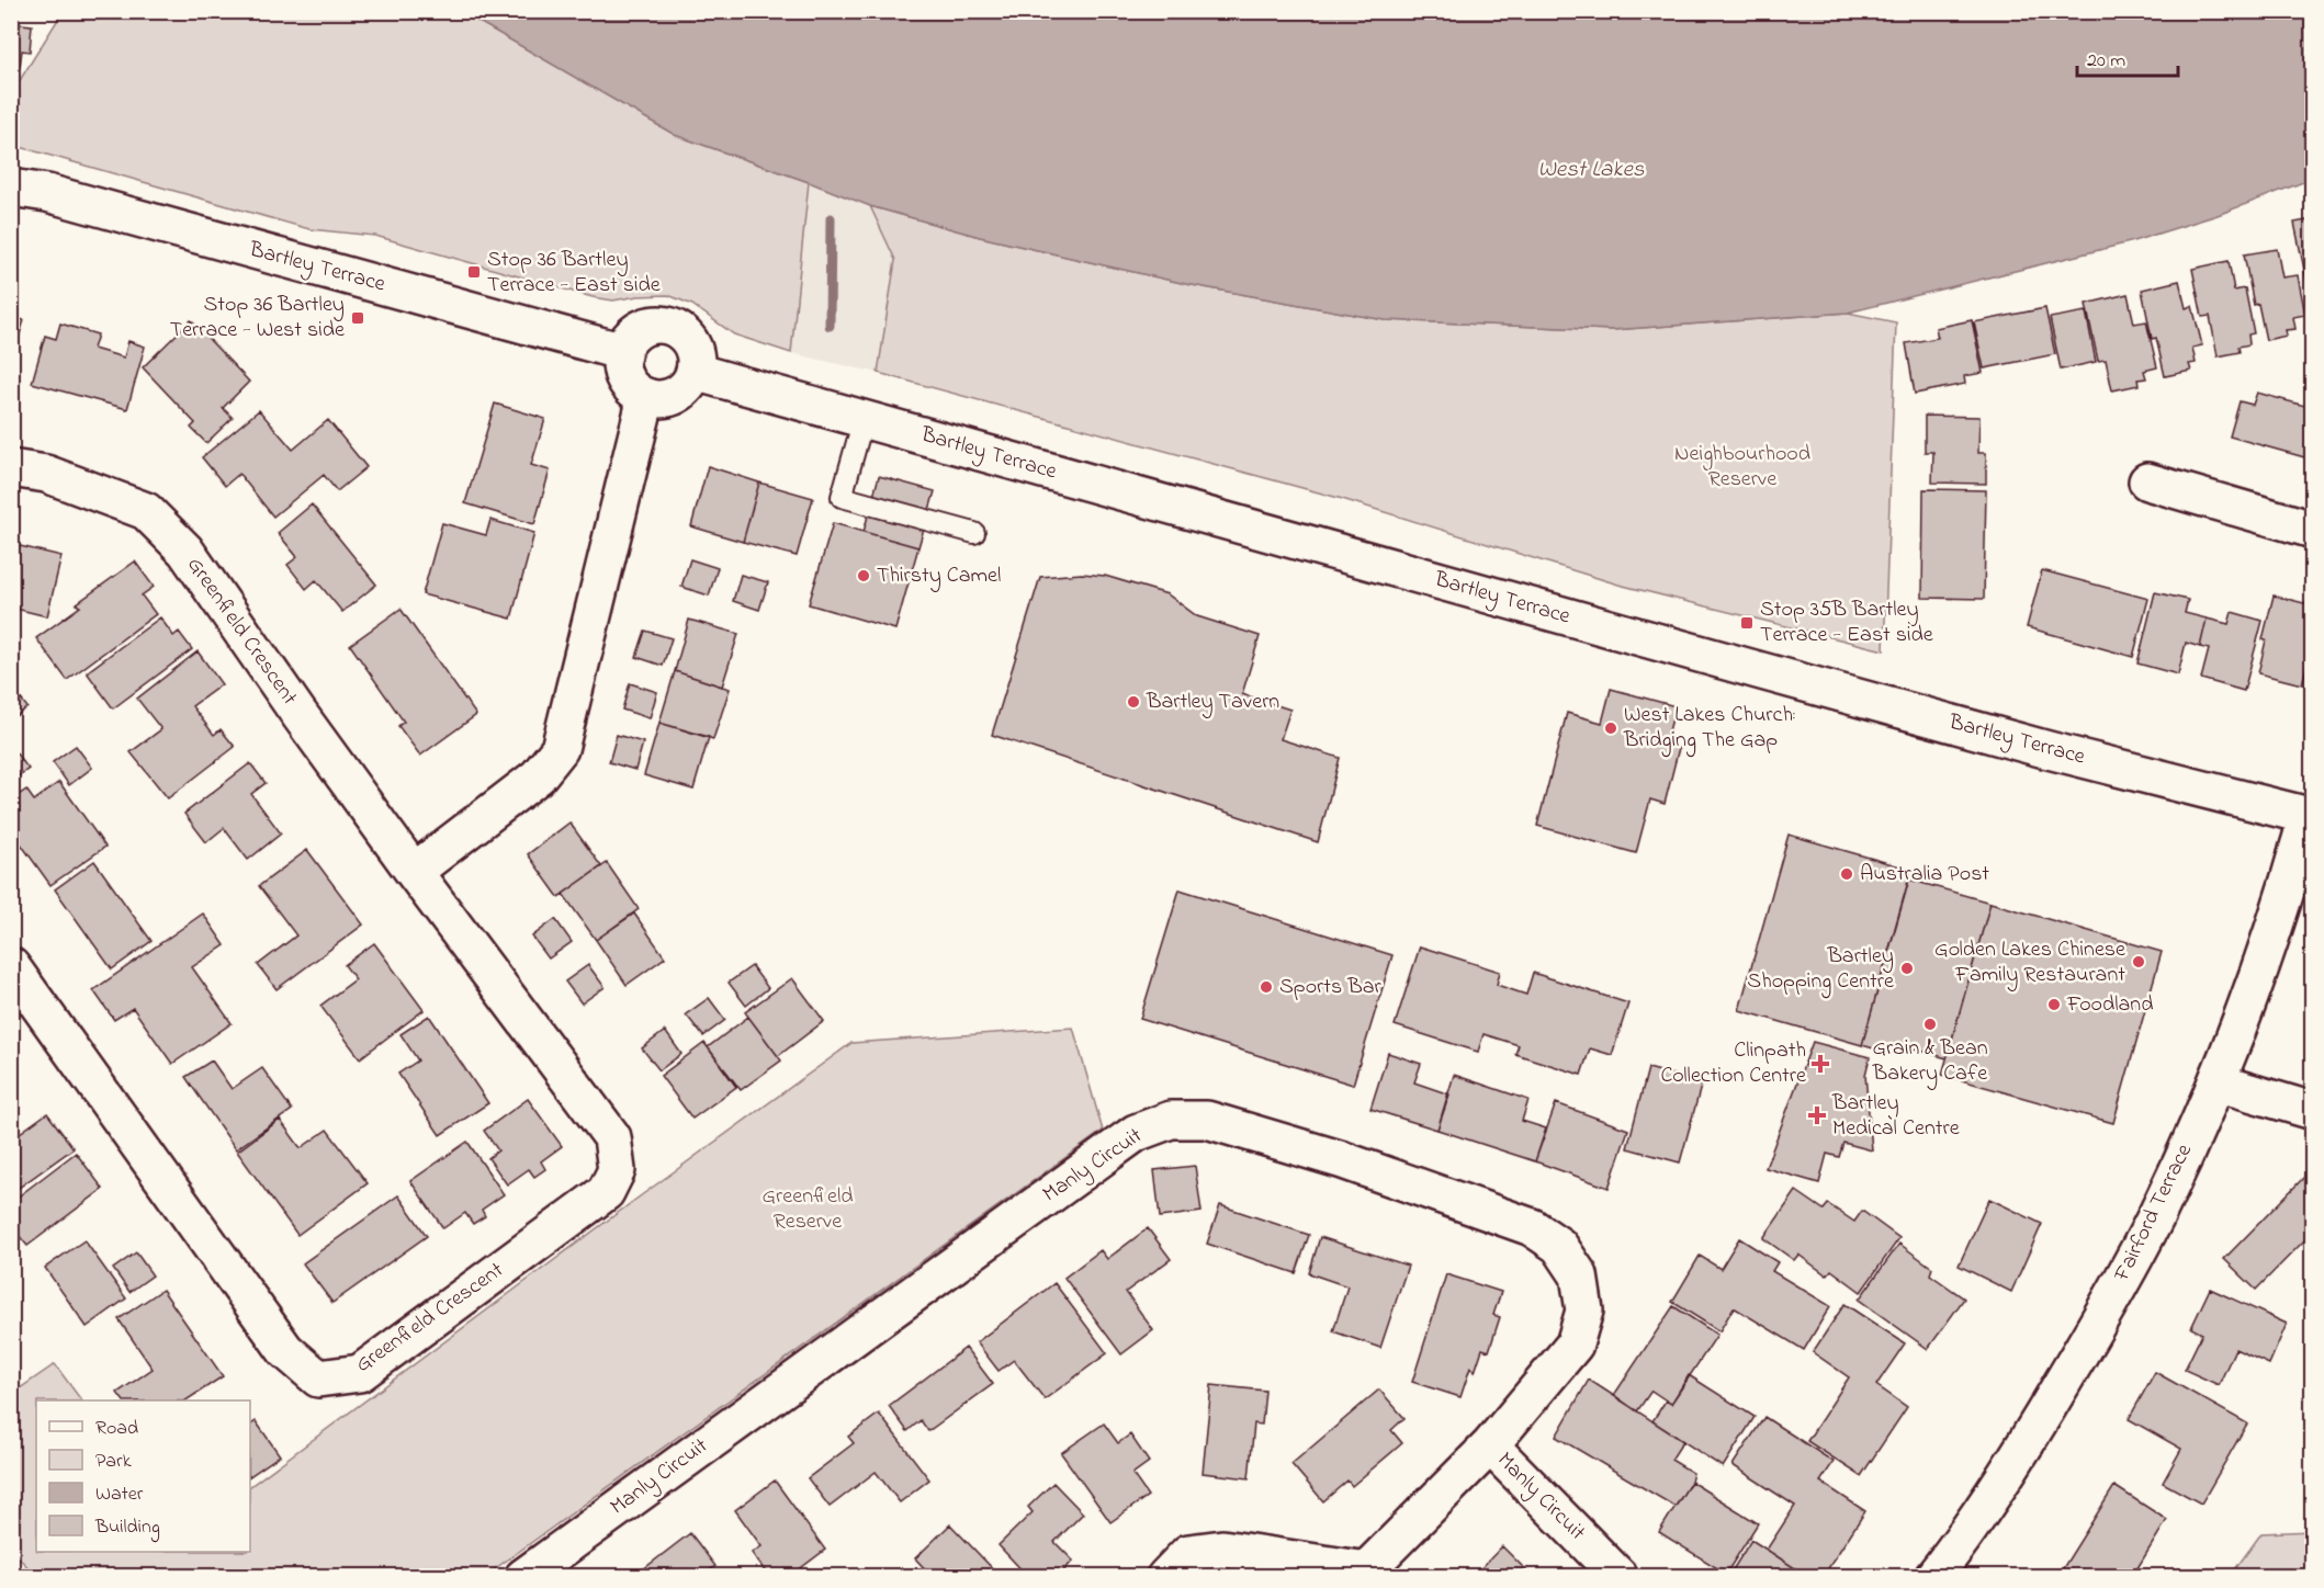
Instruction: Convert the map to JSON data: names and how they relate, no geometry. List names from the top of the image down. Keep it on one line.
{"streets":{"street":["Bartley Terrace","Greenfield Crescent","Manly Circuit","Fairford Terrace"]},"crossings":[["Bartley Terrace","Fairford Terrace"]],"water":["West Lakes"],"parks":["Neighbourhood Reserve","Greenfield Reserve"],"places":{"transit":["Stop 36 Bartley Terrace - East side","Stop 36 Bartley Terrace - West side","Stop 35B Bartley Terrace - East side"],"other":["Thirsty Camel","Bartley Tavern","West Lakes Church: Bridging The Gap","Australia Post","Golden Lakes Chinese Family Restaurant","Bartley Shopping Centre","Sports Bar","Foodland","Grain & Bean Bakery Cafe"],"health":["Clinpath Collection Centre","Bartley Medical Centre"]},"legend":["Road","Park","Water","Building"],"scale_bar":"20 m"}
